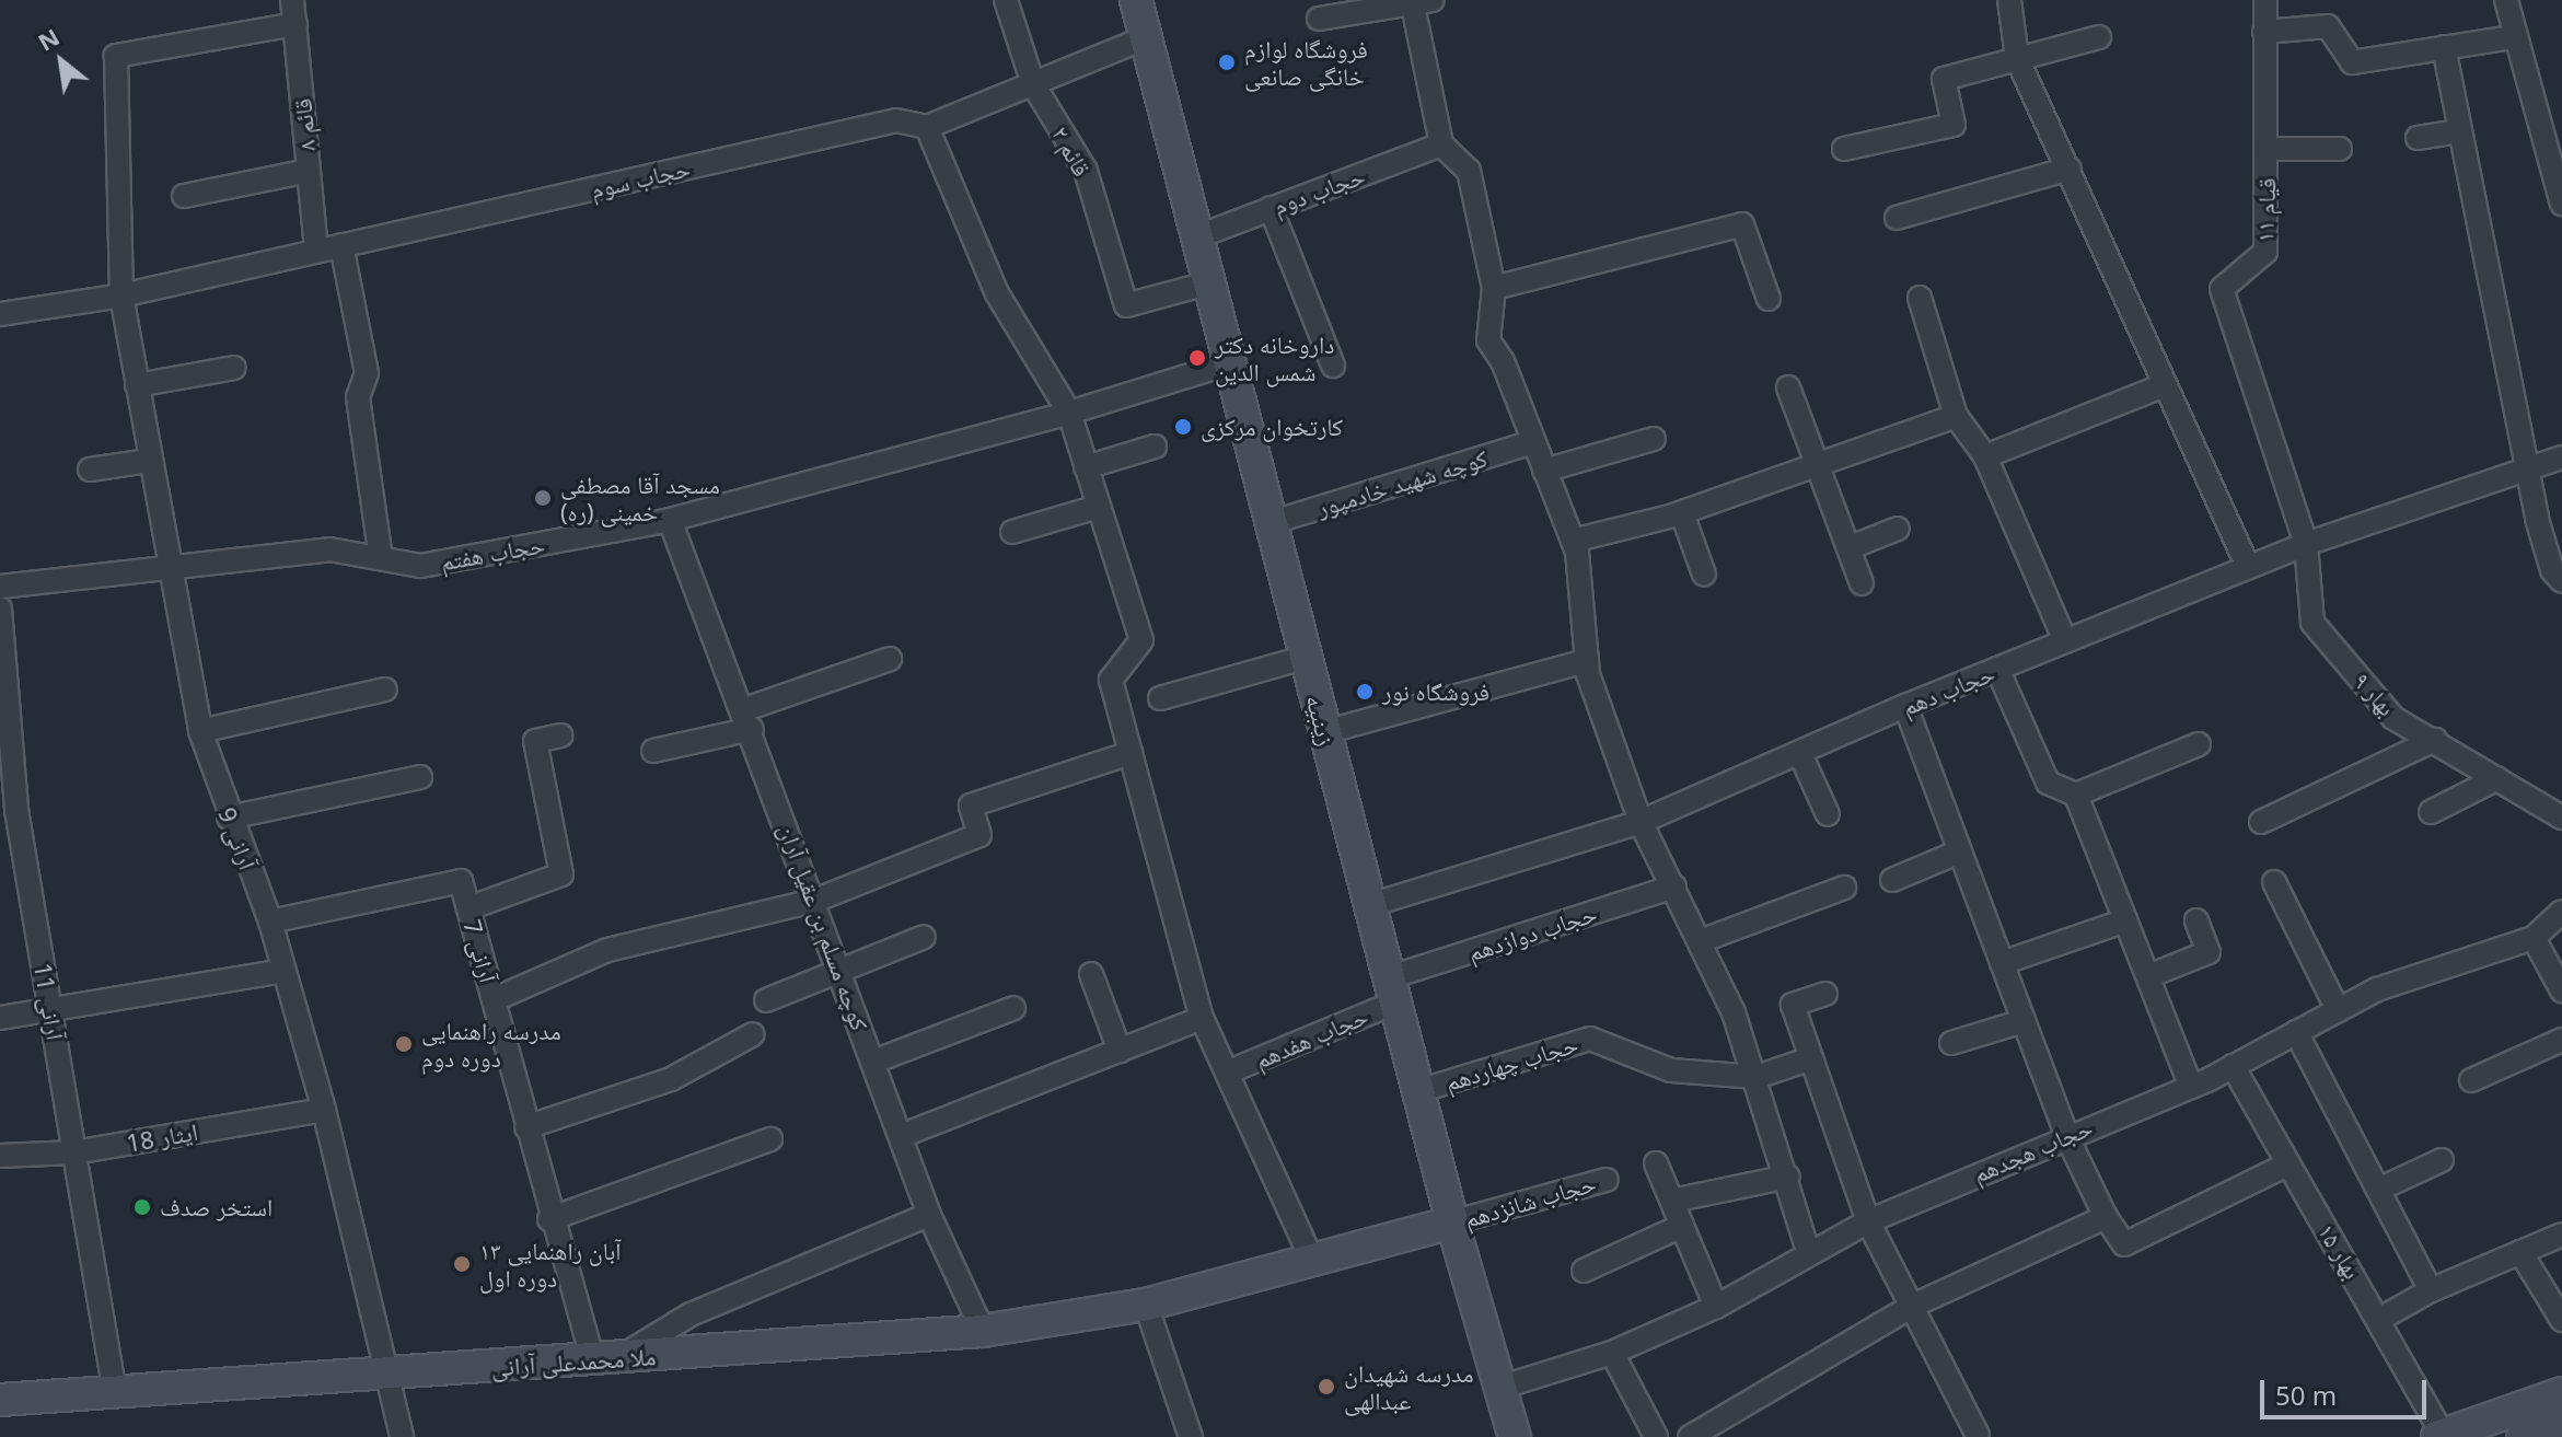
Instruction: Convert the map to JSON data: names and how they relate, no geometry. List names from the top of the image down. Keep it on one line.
{"streets":{"street":["قائم ۸","قائم ۲","حجاب سوم","حجاب دوم","قیام ۱۱","کوچه شهید خادمپور","حجاب هفتم","حجاب دهم","بهار ۹","زینبیه","آرانی 9","کوچه مسلم بن عقیل آران","حجاب دوازدهم","آرانی 7","آرانی 11","حجاب هفدهم","حجاب چهاردهم","ایثار 18","حجاب هجدهم","حجاب شانزدهم","بهار ۱۵","ملا محمدعلی آرانی"]},"crossings":[["قائم ۸","حجاب سوم"],["قائم ۸","آرانی 9"],["قائم ۲","حجاب سوم"],["قائم ۲","زینبیه"],["حجاب سوم","زینبیه"],["حجاب سوم","آرانی 9"],["حجاب دوم","زینبیه"],["قیام ۱۱","حجاب دهم"],["قیام ۱۱","بهار ۹"],["کوچه شهید خادمپور","زینبیه"],["حجاب هفتم","زینبیه"],["حجاب هفتم","آرانی 9"],["حجاب هفتم","کوچه مسلم بن عقیل آران"],["حجاب دهم","بهار ۹"],["حجاب دهم","زینبیه"],["زینبیه","حجاب دوازدهم"],["زینبیه","حجاب هفدهم"],["زینبیه","حجاب چهاردهم"],["زینبیه","حجاب هجدهم"],["زینبیه","حجاب شانزدهم"],["زینبیه","ملا محمدعلی آرانی"],["آرانی 9","آرانی 7"],["آرانی 9","ایثار 18"],["آرانی 9","ملا محمدعلی آرانی"],["کوچه مسلم بن عقیل آران","ملا محمدعلی آرانی"],["حجاب دوازدهم","حجاب هفدهم"],["آرانی 7","ملا محمدعلی آرانی"],["آرانی 11","ایثار 18"],["آرانی 11","ملا محمدعلی آرانی"],["حجاب هجدهم","بهار ۱۵"],["حجاب شانزدهم","ملا محمدعلی آرانی"]],"places":["فروشگاه لوازم خانگی صانعی","داروخانه دکتر شمس الدین","کارتخوان مرکزی","مسجد آقا مصطفی خمینی (ره)","فروشگاه نور","مدرسه راهنمایی دوره دوم","استخر صدف","۱۳ آبان راهنمایی دوره اول","مدرسه شهیدان عبدالهی"],"scale_bar":"50 m","north":"top left"}
